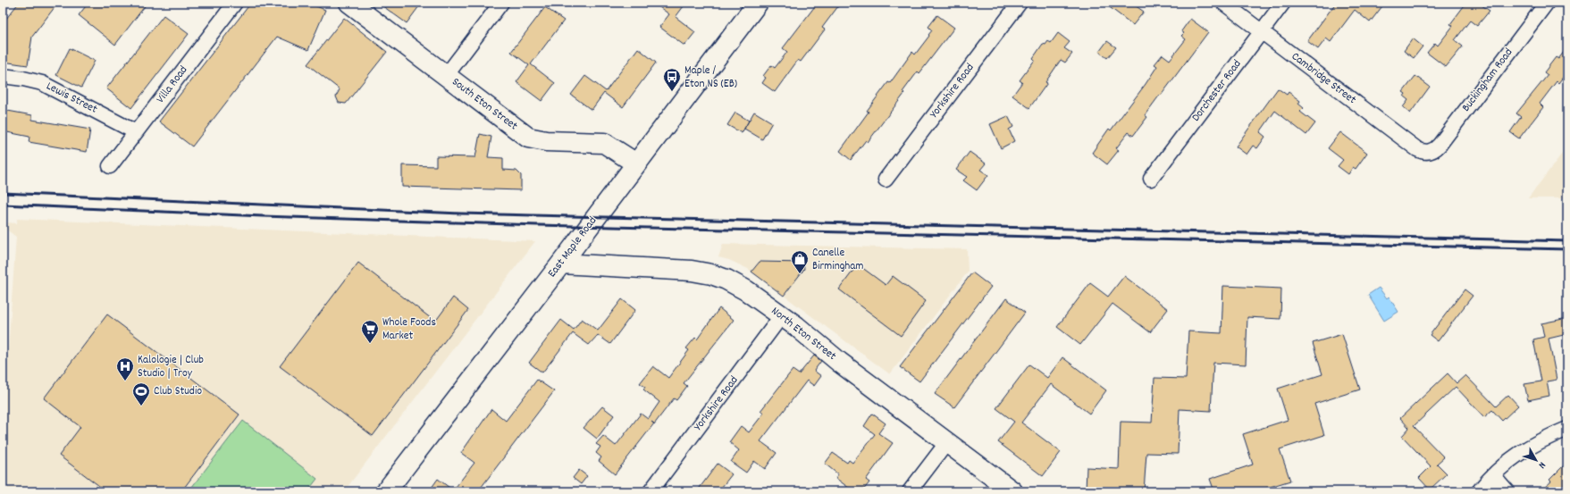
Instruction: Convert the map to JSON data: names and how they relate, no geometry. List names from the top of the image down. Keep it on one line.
{"streets":{"street":["Cambridge Street","Buckingham Road","Villa Road","Yorkshire Road","Dorchester Road","Lewis Street","South Eton Street","East Maple Road","North Eton Street"]},"crossings":[["Cambridge Street","Buckingham Road"],["Cambridge Street","Dorchester Road"],["Villa Road","Lewis Street"],["Yorkshire Road","North Eton Street"],["South Eton Street","East Maple Road"],["East Maple Road","North Eton Street"]],"places":{"bus stop":["Maple / Eton NS (EB)"],"shop":["Canelle Birmingham"],"supermarket":["Whole Foods Market"],"hospital":["Kalologie | Club Studio | Troy"],"sports":["Club Studio"]},"north":"bottom right"}
